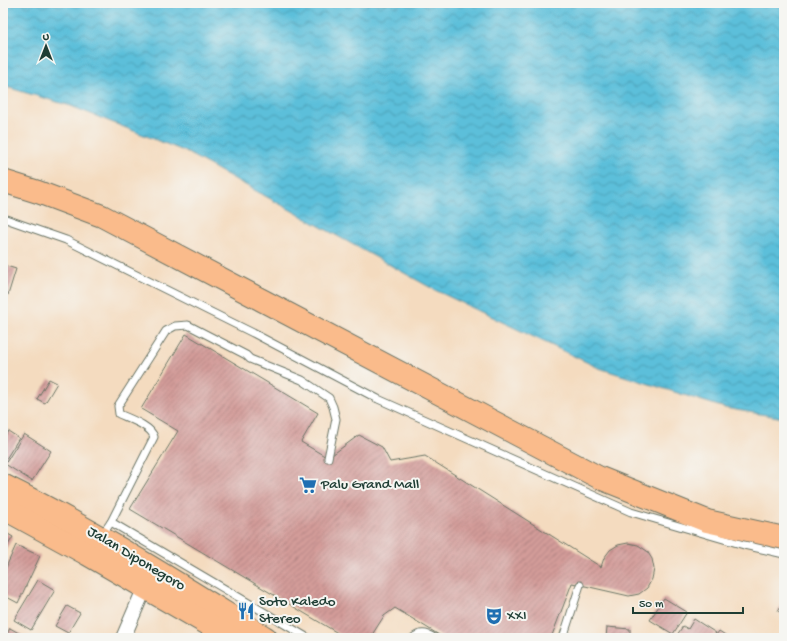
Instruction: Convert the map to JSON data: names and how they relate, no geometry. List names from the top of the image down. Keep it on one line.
{"streets":{"main road":["Jalan Diponegoro"]},"places":{"supermarket":["Palu Grand Mall"],"restaurant":["Soto Kaledo Stereo"],"theatre":["XXI"]},"scale_bar":"50 m","north":"top"}
